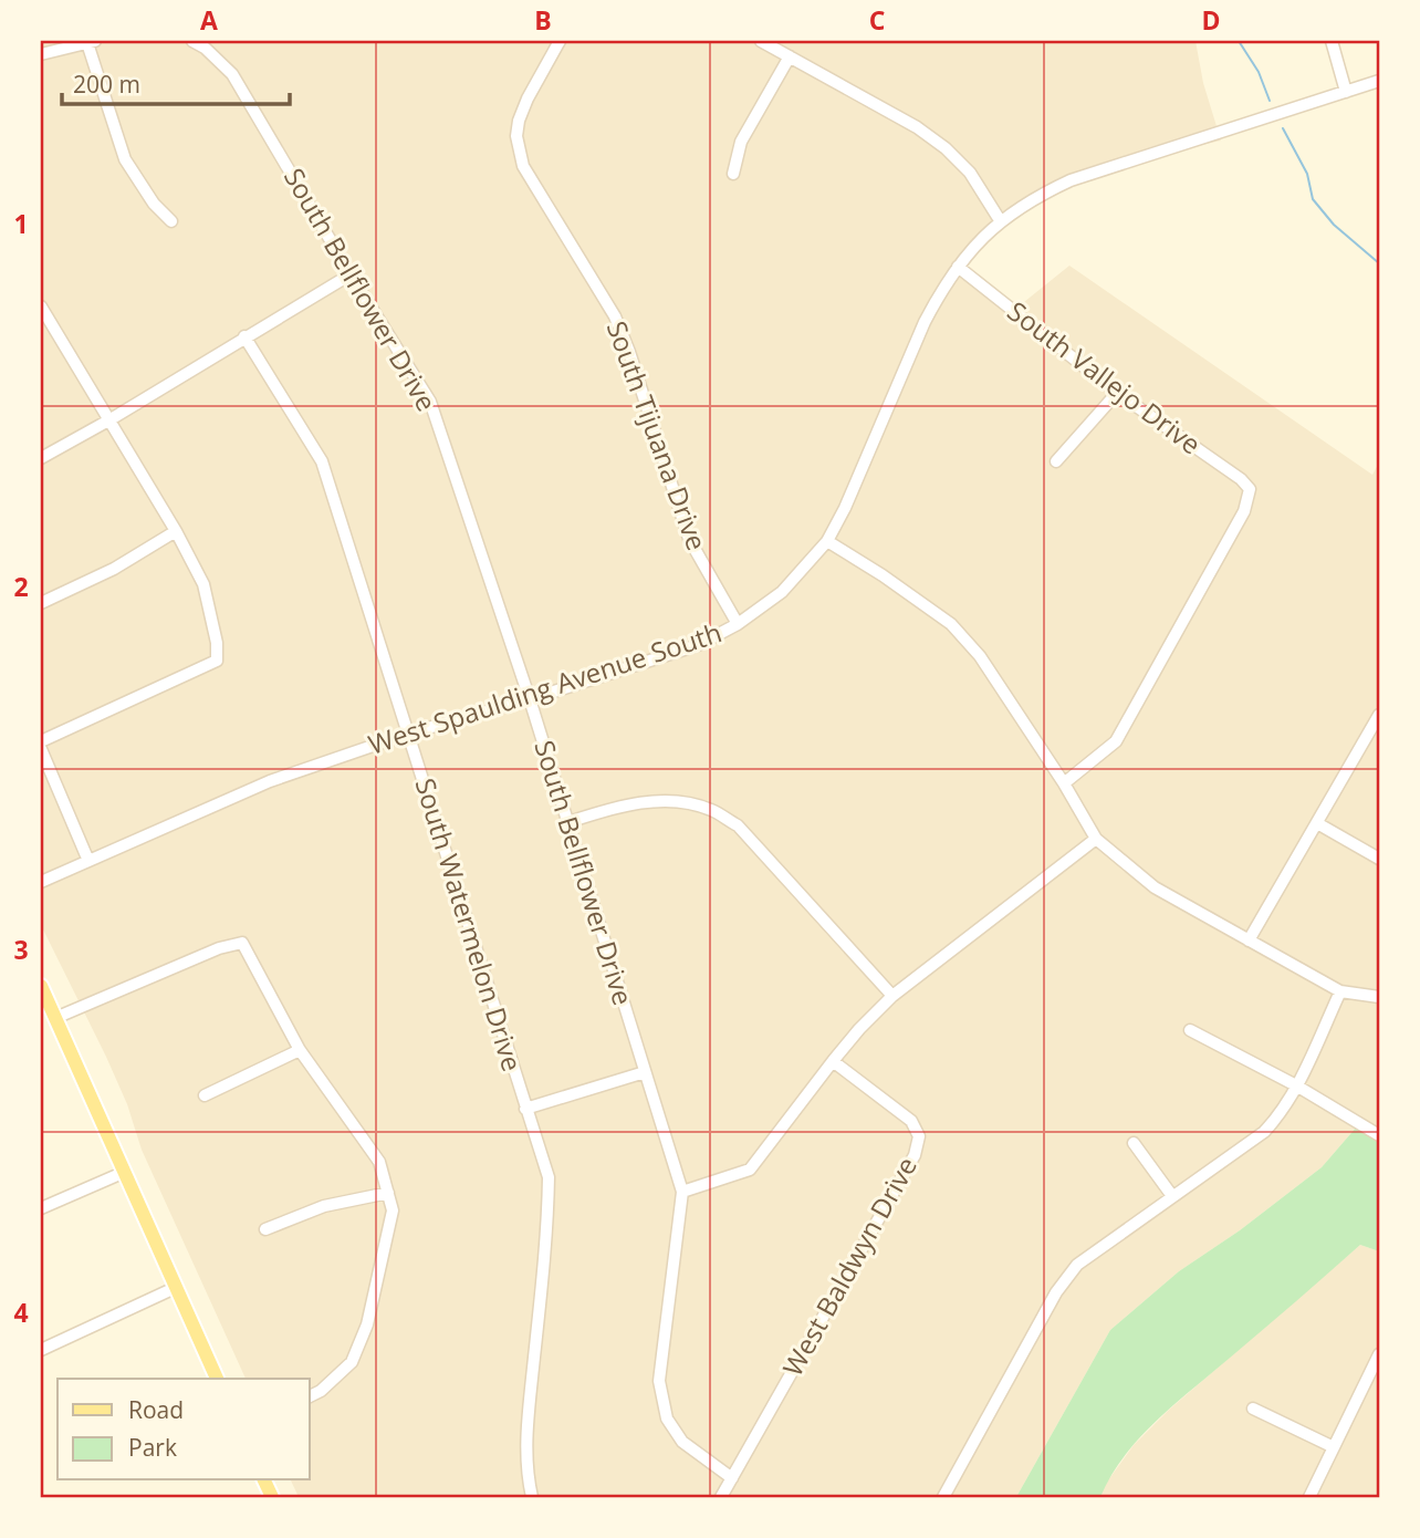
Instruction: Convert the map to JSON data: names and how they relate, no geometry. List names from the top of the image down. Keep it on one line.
{"streets":{"street":["South Bellflower Drive","South Vallejo Drive","South Tijuana Drive","West Spaulding Avenue South","South Watermelon Drive","West Baldwyn Drive"]},"crossings":[["South Bellflower Drive","West Spaulding Avenue South"],["South Bellflower Drive","West Baldwyn Drive"],["South Vallejo Drive","West Spaulding Avenue South"],["South Tijuana Drive","West Spaulding Avenue South"],["West Spaulding Avenue South","South Watermelon Drive"]],"legend":["Road","Park"],"scale_bar":"200 m","grid":{"columns":["A","B","C","D"],"rows":["1","2","3","4"]}}
